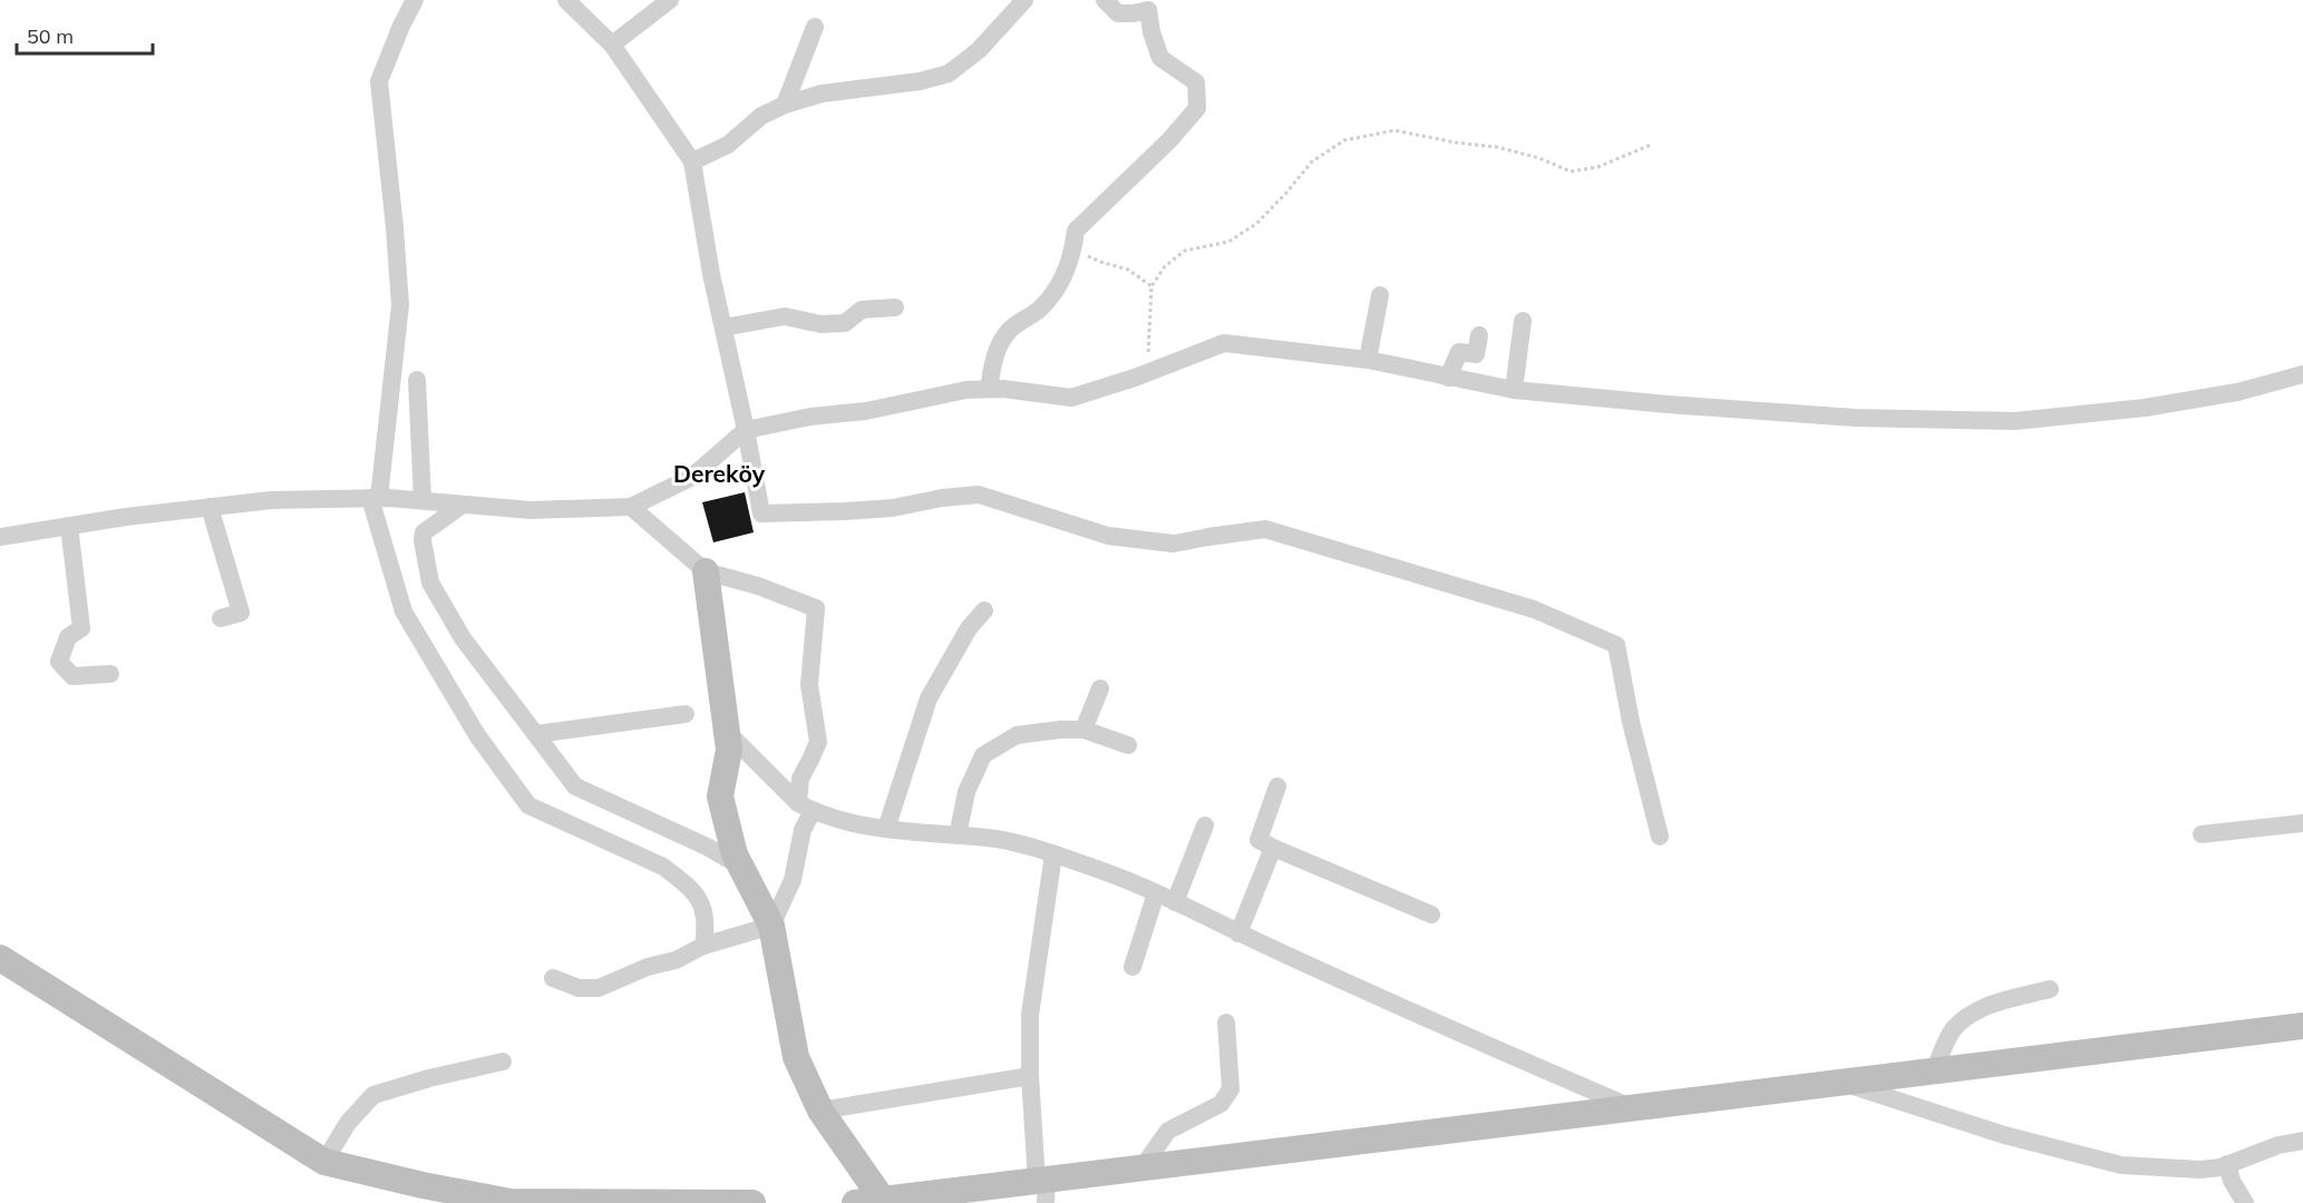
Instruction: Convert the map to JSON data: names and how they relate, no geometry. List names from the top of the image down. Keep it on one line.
{"districts":["Dereköy"],"scale_bar":"50 m"}
